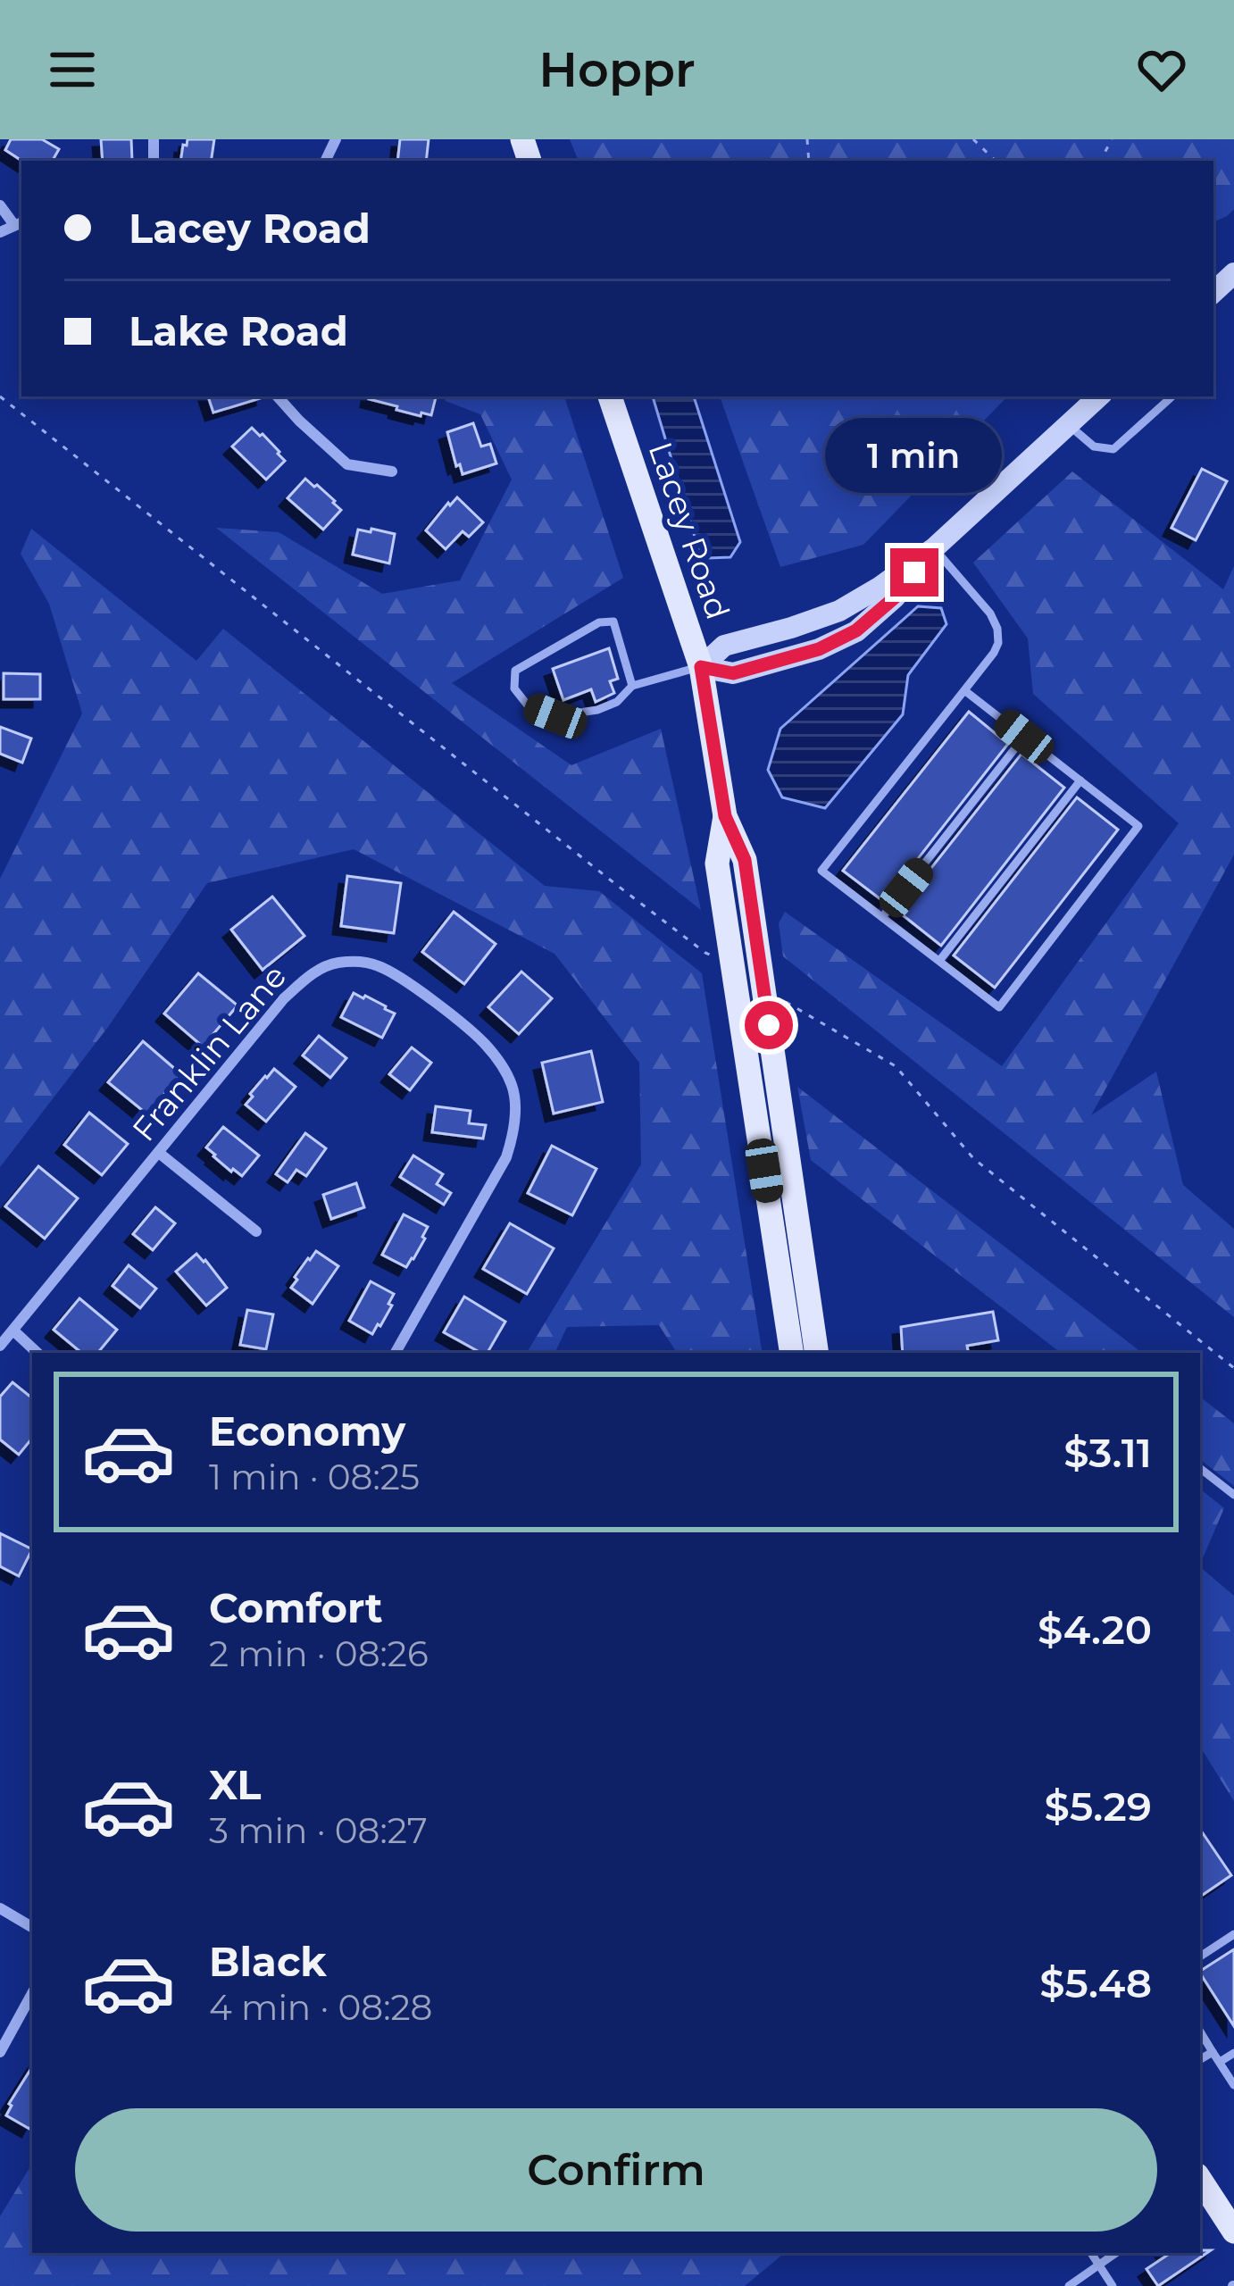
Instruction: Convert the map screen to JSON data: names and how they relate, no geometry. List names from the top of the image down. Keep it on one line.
{"streets":{"main road":["Lacey Road"],"street":["Franklin Lane"]},"page":{"header":"Hoppr","banner":["Lacey Road","Lake Road"],"bubble":"1 min","list":[{"name":"Economy","note":"1 min · 08:25","value":"$3.11"},{"name":"Comfort","note":"2 min · 08:26","value":"$4.20"},{"name":"XL","note":"3 min · 08:27","value":"$5.29"},{"name":"Black","note":"4 min · 08:28","value":"$5.48"}],"buttons":"Confirm"}}
